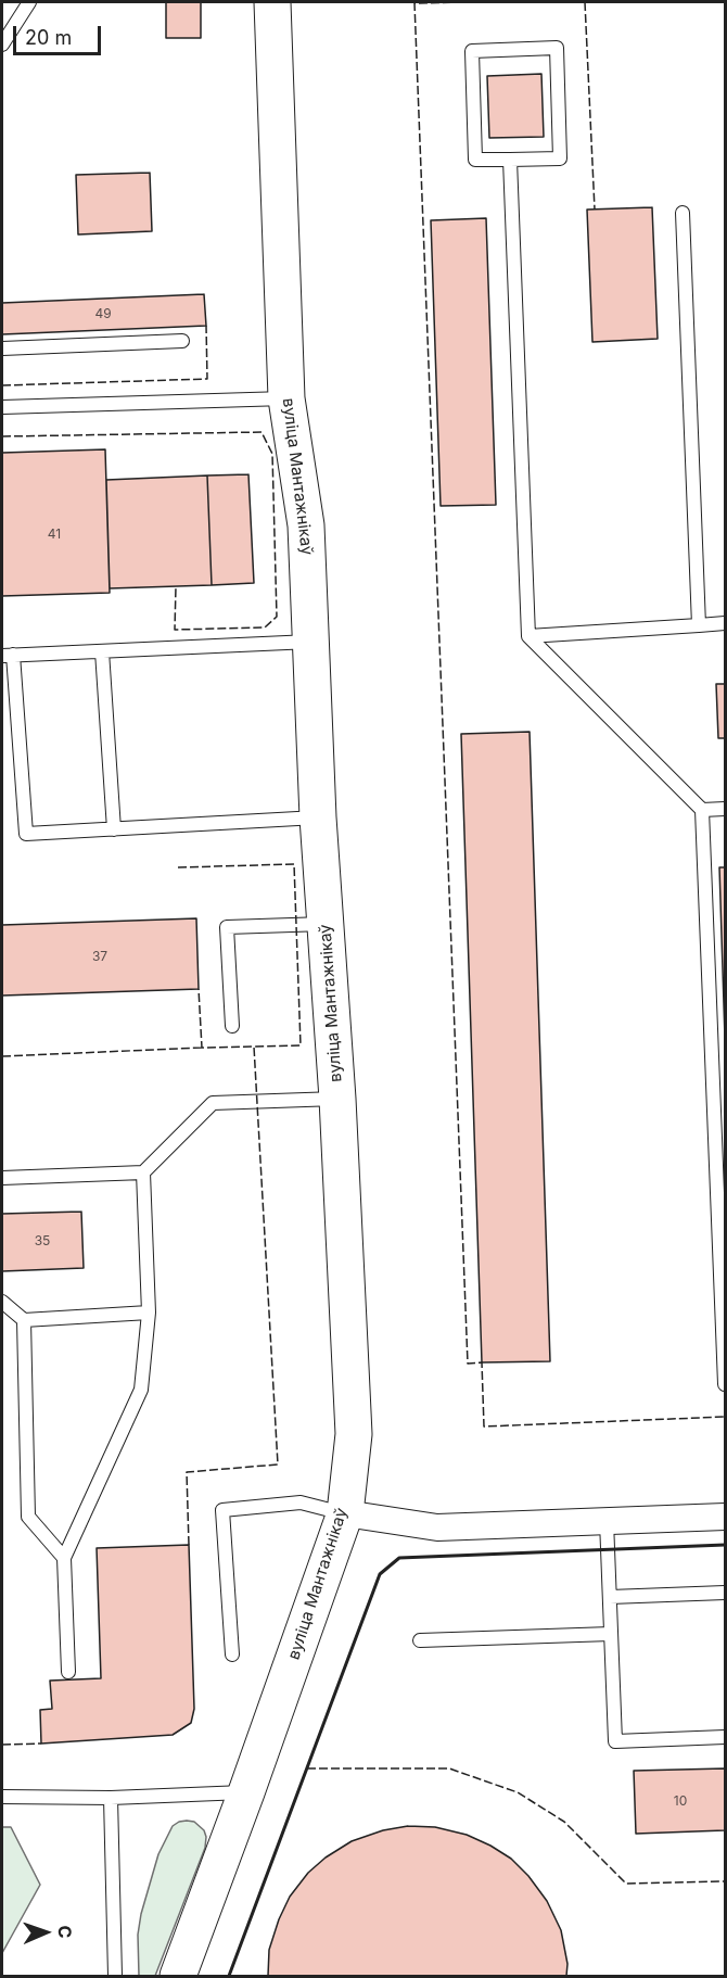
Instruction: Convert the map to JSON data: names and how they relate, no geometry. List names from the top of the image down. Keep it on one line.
{"streets":{"street":["вуліца Мантажнікаў"]},"house_numbers":["49","41","37","35","10"],"scale_bar":"20 m","north":"right"}
